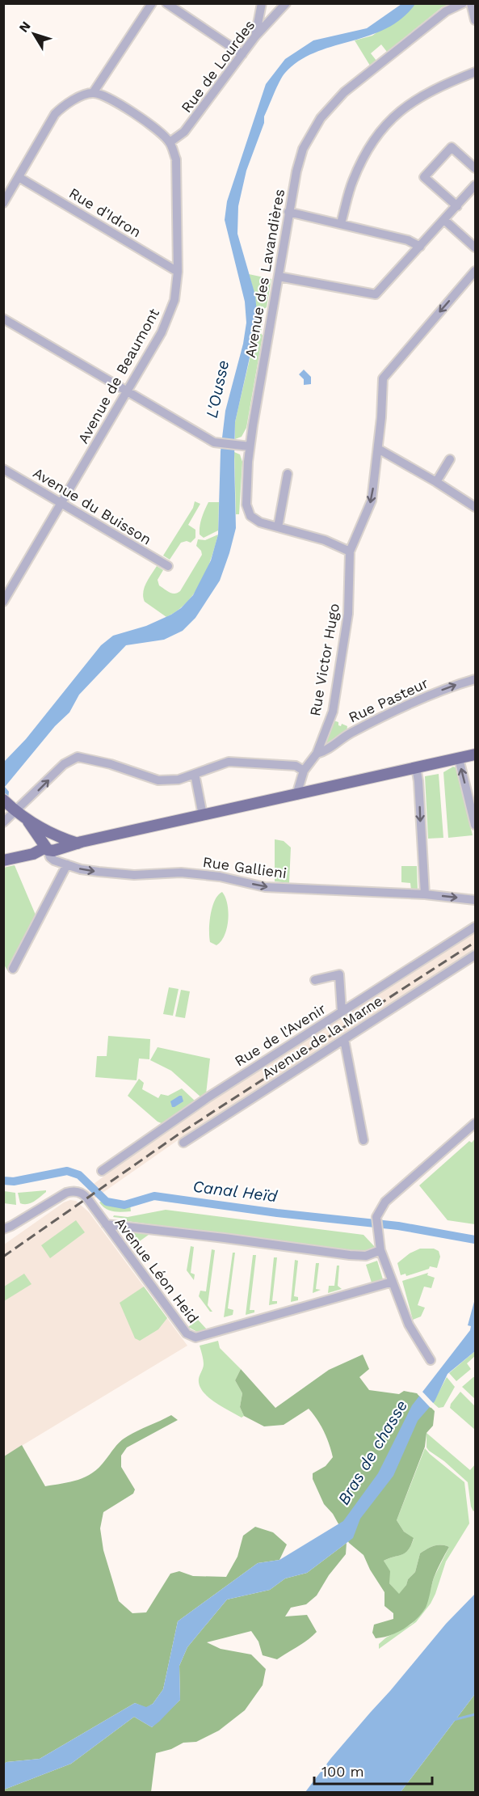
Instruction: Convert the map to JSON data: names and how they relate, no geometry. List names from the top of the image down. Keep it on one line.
{"streets":{"street":["Rue de Lourdes","Rue d'Idron","Avenue des Lavandières","Avenue de Beaumont","Avenue du Buisson","Rue Victor Hugo","Rue Pasteur","Rue Gallieni","Rue de l'Avenir","Avenue de la Marne","Avenue Léon Heid"]},"crossings":[["Rue de Lourdes","Avenue de Beaumont"],["Rue d'Idron","Avenue de Beaumont"],["Avenue des Lavandières","Rue Victor Hugo"],["Avenue de Beaumont","Avenue du Buisson"],["Rue Victor Hugo","Rue Pasteur"]],"one_way":["Rue Victor Hugo","Rue Pasteur","Rue Gallieni"],"water":["L'Ousse","Canal Heïd","Bras de chasse"],"scale_bar":"100 m","north":"top left"}
